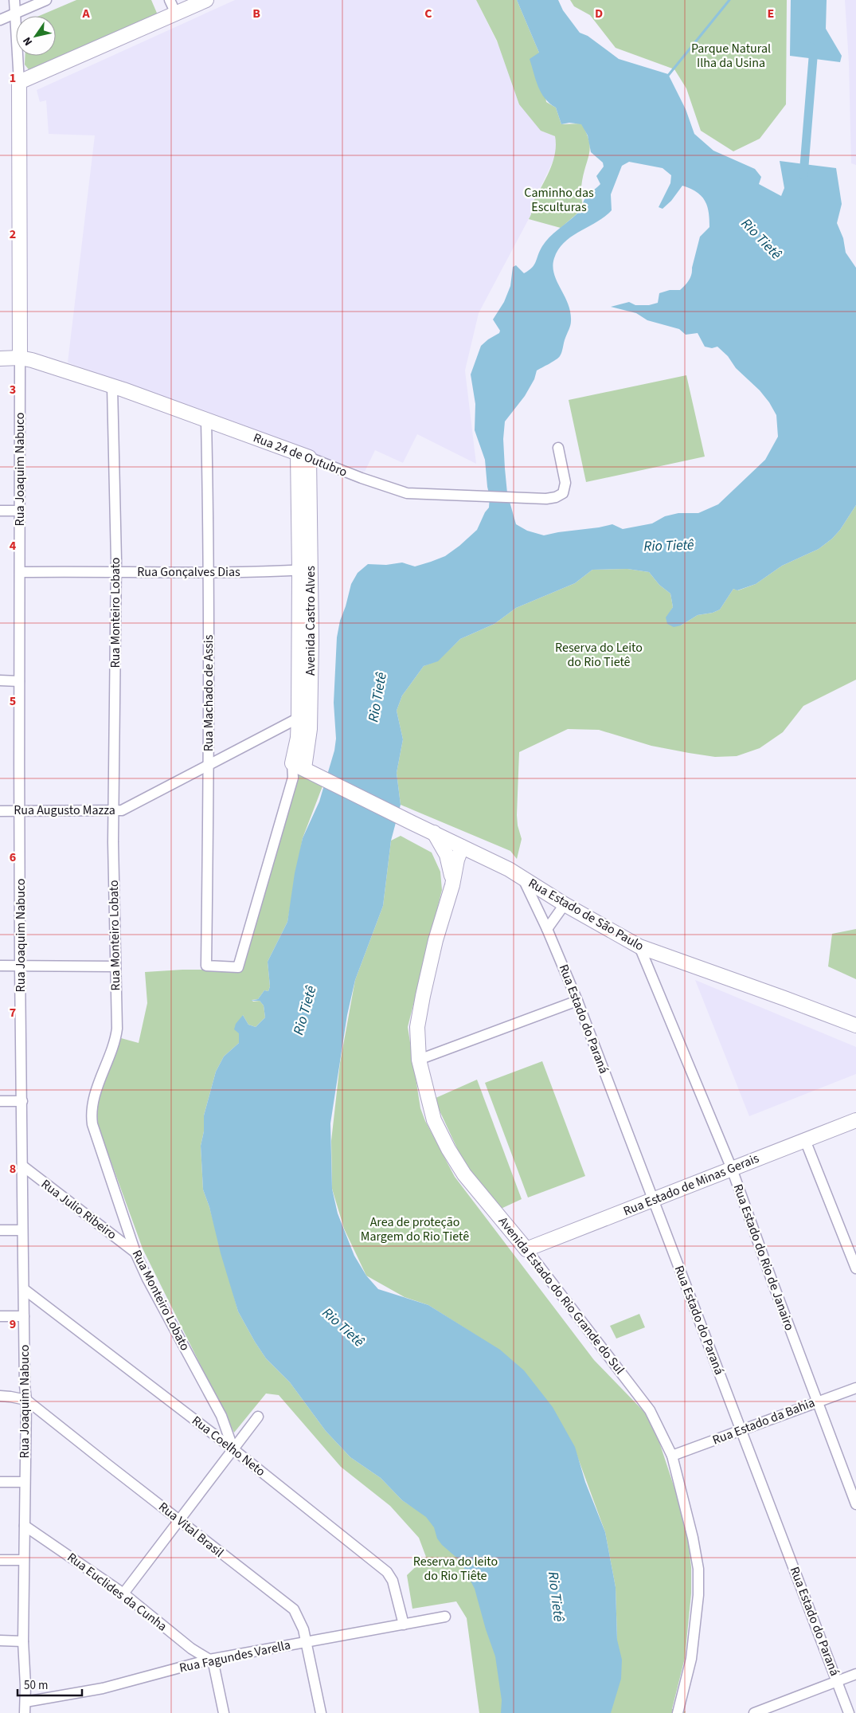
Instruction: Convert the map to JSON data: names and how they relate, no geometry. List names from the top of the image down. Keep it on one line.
{"streets":{"street":["Rua 24 de Outubro","Rua Joaquim Nabuco","Rua Gonçalves Dias","Rua Monteiro Lobato","Avenida Castro Alves","Rua Machado de Assis","Rua Augusto Mazza","Rua Estado de São Paulo","Rua Estado do Paraná","Rua Estado de Minas Gerais","Rua Julio Ribeiro","Rua Estado do Rio de Janairo","Avenida Estado do Rio Grande do Sul","Rua Estado da Bahia","Rua Coelho Neto","Rua Vital Brasil","Rua Euclides da Cunha","Rua Fagundes Varella"]},"crossings":[["Rua 24 de Outubro","Rua Joaquim Nabuco"],["Rua 24 de Outubro","Rua Monteiro Lobato"],["Rua 24 de Outubro","Avenida Castro Alves"],["Rua 24 de Outubro","Rua Machado de Assis"],["Rua Joaquim Nabuco","Rua Gonçalves Dias"],["Rua Joaquim Nabuco","Rua Augusto Mazza"],["Rua Joaquim Nabuco","Rua Julio Ribeiro"],["Rua Joaquim Nabuco","Rua Coelho Neto"],["Rua Joaquim Nabuco","Rua Vital Brasil"],["Rua Joaquim Nabuco","Rua Euclides da Cunha"],["Rua Joaquim Nabuco","Rua Fagundes Varella"],["Rua Gonçalves Dias","Rua Monteiro Lobato"],["Rua Gonçalves Dias","Avenida Castro Alves"],["Rua Gonçalves Dias","Rua Machado de Assis"],["Rua Monteiro Lobato","Rua Augusto Mazza"],["Rua Monteiro Lobato","Rua Julio Ribeiro"],["Rua Monteiro Lobato","Rua Coelho Neto"],["Avenida Castro Alves","Rua Machado de Assis"],["Avenida Castro Alves","Rua Augusto Mazza"],["Avenida Castro Alves","Rua Estado de São Paulo"],["Rua Machado de Assis","Rua Augusto Mazza"],["Rua Estado de São Paulo","Rua Estado do Paraná"],["Rua Estado de São Paulo","Rua Estado do Rio de Janairo"],["Rua Estado de São Paulo","Avenida Estado do Rio Grande do Sul"],["Rua Estado do Paraná","Rua Estado de Minas Gerais"],["Rua Estado do Paraná","Rua Estado da Bahia"],["Rua Estado de Minas Gerais","Rua Estado do Rio de Janairo"],["Rua Estado de Minas Gerais","Avenida Estado do Rio Grande do Sul"],["Rua Estado do Rio de Janairo","Rua Estado da Bahia"],["Avenida Estado do Rio Grande do Sul","Rua Estado da Bahia"],["Rua Coelho Neto","Rua Fagundes Varella"],["Rua Vital Brasil","Rua Fagundes Varella"],["Rua Euclides da Cunha","Rua Fagundes Varella"]],"water":["Rio Tietê"],"parks":["Parque Natural Ilha da Usina","Caminho das Esculturas","Reserva do Leito do Rio Tietê","Area de proteção Margem do Rio Tietê","Reserva do leito do Rio Tiête"],"scale_bar":"50 m","north":"bottom left","grid":{"columns":["A","B","C","D","E"],"rows":["1","2","3","4","5","6","7","8","9"]}}
